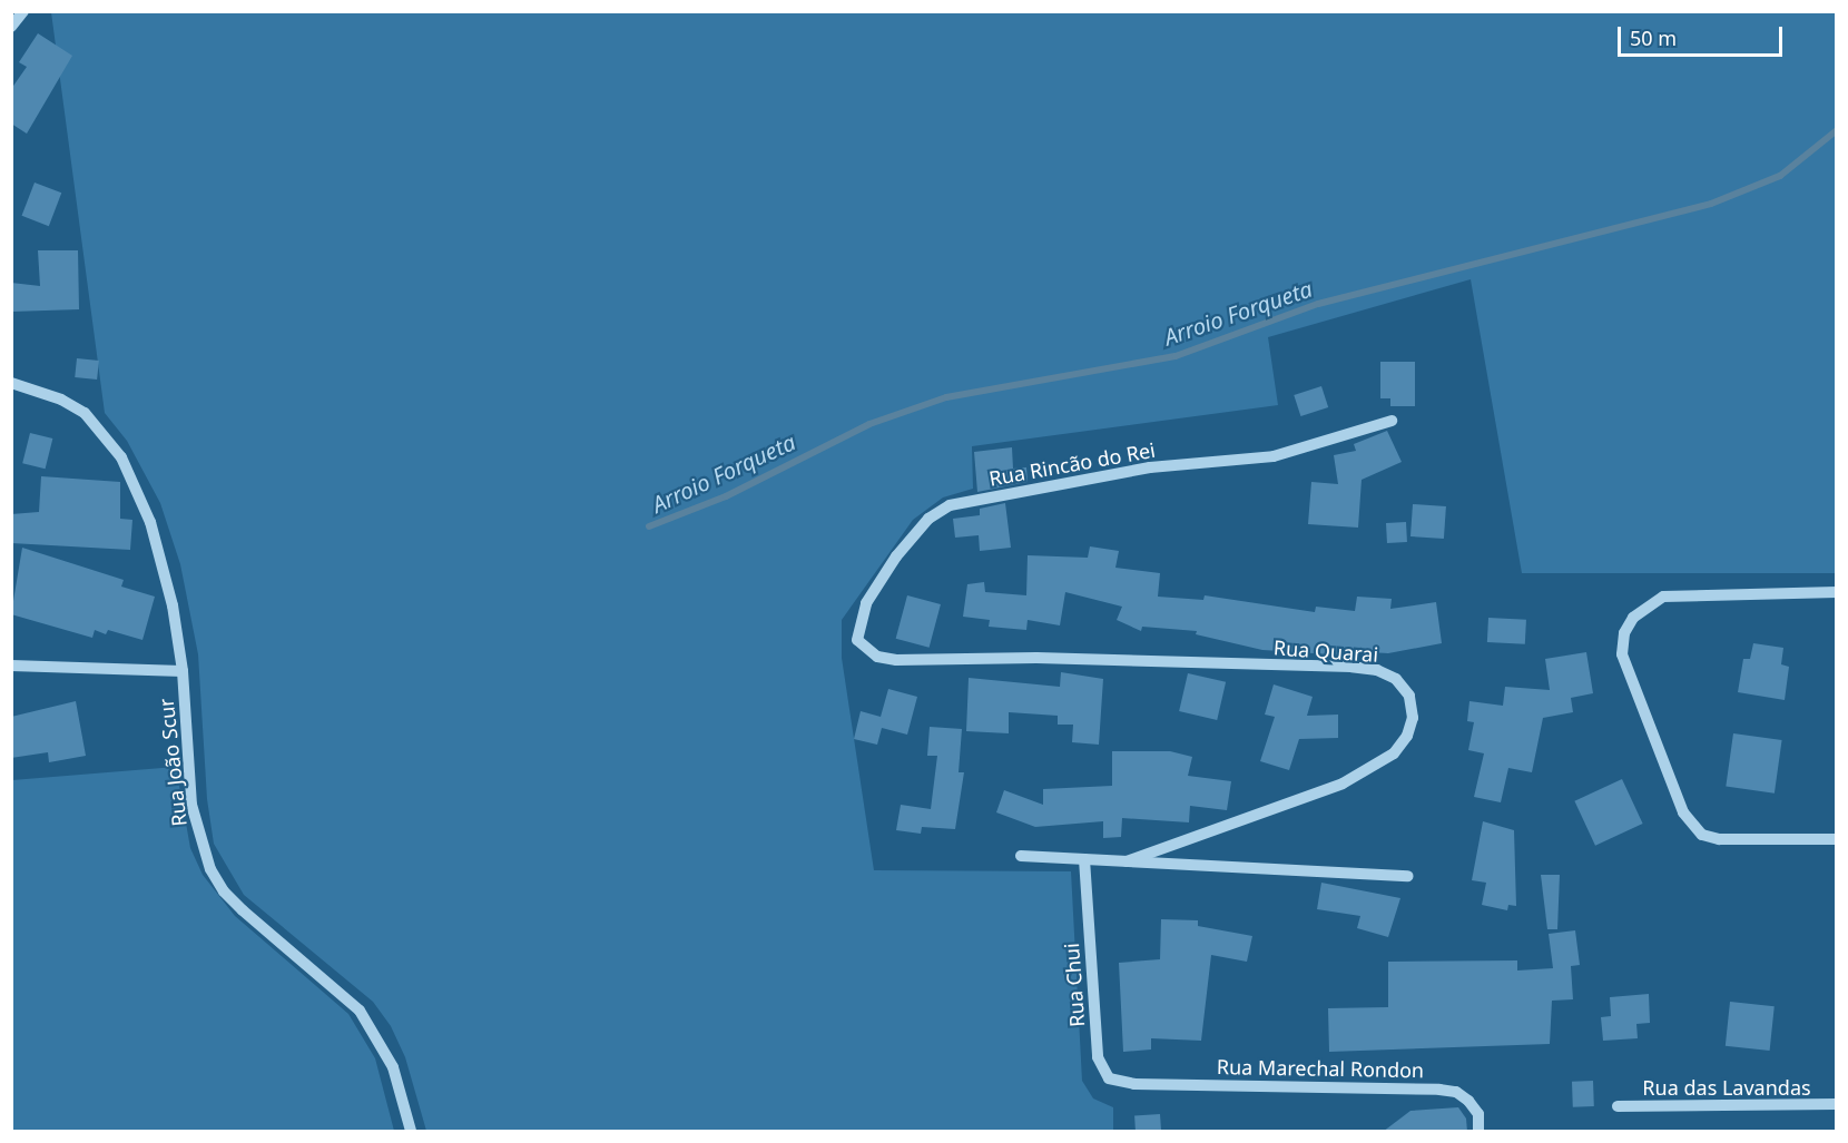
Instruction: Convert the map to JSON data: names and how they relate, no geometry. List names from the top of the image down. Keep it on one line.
{"streets":{"street":["Rua Rincão do Rei","Rua Quarai","Rua João Scur","Rua Chui","Rua Marechal Rondon","Rua das Lavandas"]},"crossings":[["Rua Rincão do Rei","Rua Quarai"],["Rua Chui","Rua Marechal Rondon"]],"water":["Arroio Forqueta"],"scale_bar":"50 m"}
